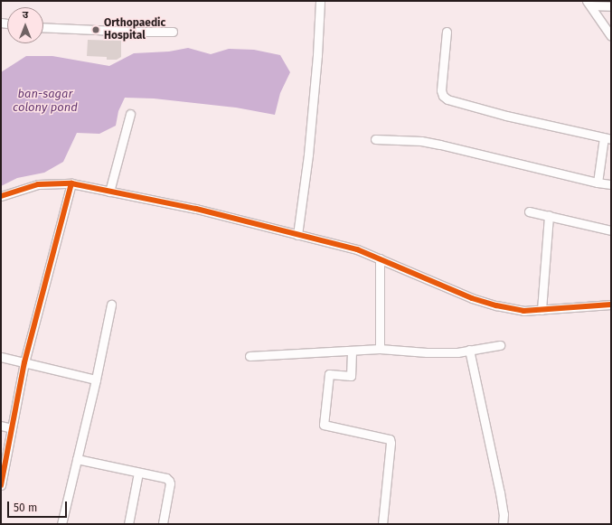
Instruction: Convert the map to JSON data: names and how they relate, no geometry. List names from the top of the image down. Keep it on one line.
{"water":["ban-sagar colony pond"],"places":["Orthopaedic Hospital"],"scale_bar":"50 m","north":"top"}
